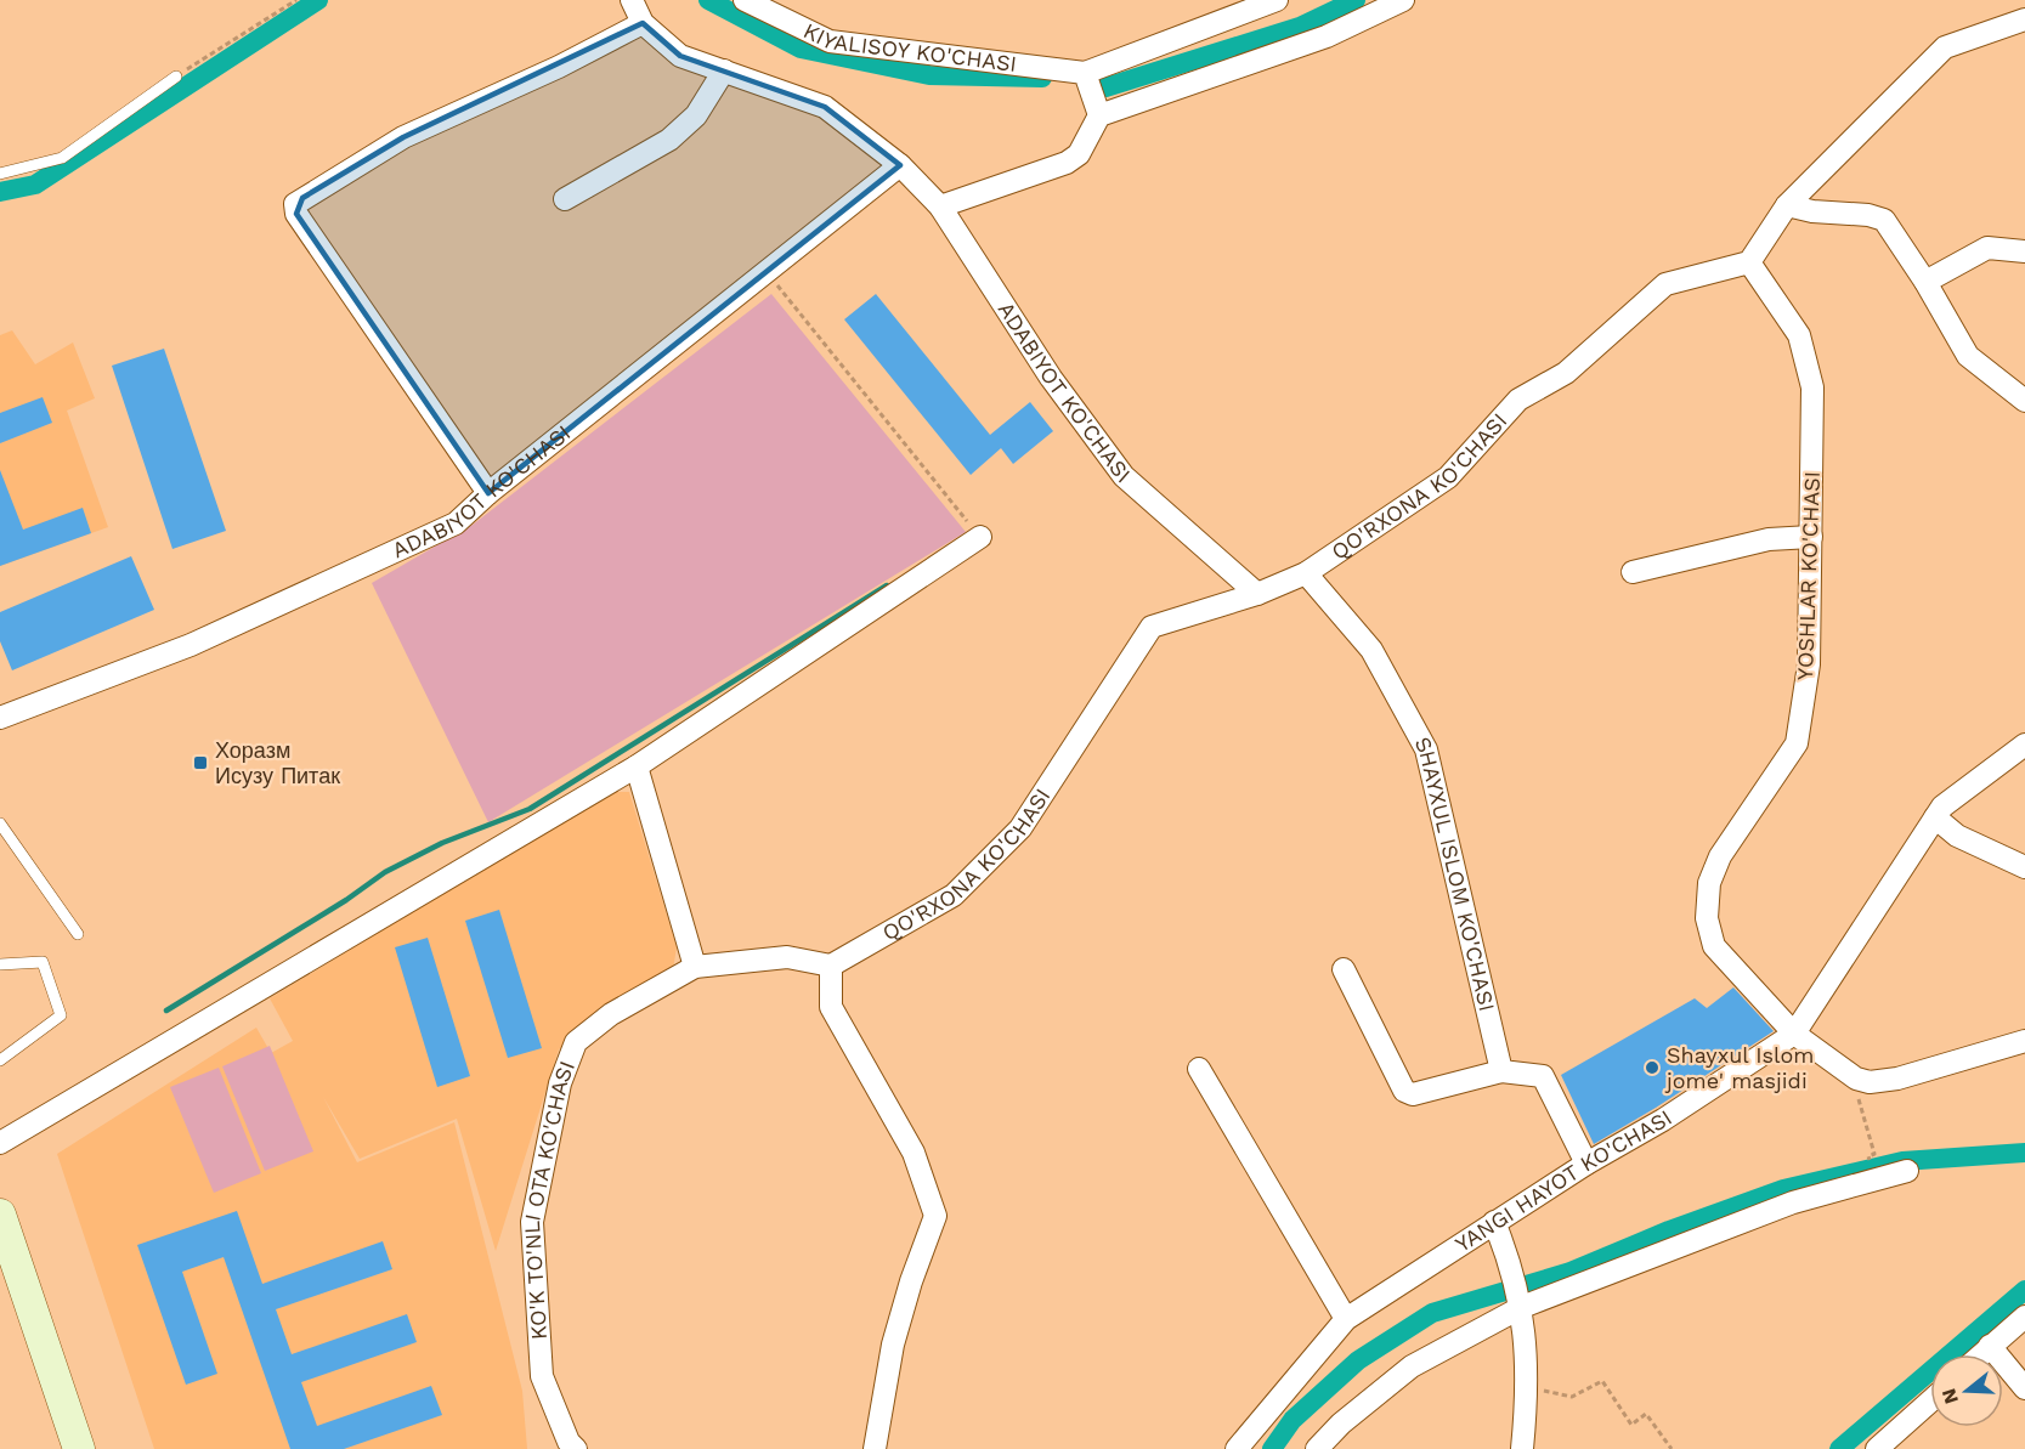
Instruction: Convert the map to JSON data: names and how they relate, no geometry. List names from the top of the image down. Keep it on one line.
{"streets":{"street":["KIYALISOY KO'CHASI","ADABIYOT KO'CHASI","QO'RXONA KO'CHASI","YOSHLAR KO'CHASI","SHAYXUL ISLOM KO'CHASI","YANGI HAYOT KO'CHASI","KO'K TO'NLI OTA KO'CHASI"]},"crossings":[["ADABIYOT KO'CHASI","QO'RXONA KO'CHASI"],["QO'RXONA KO'CHASI","YOSHLAR KO'CHASI"],["QO'RXONA KO'CHASI","SHAYXUL ISLOM KO'CHASI"],["QO'RXONA KO'CHASI","KO'K TO'NLI OTA KO'CHASI"],["YOSHLAR KO'CHASI","YANGI HAYOT KO'CHASI"]],"places":{"transit":["Хоразм Исузу Питак"],"other":["Shayxul Islom jome' masjidi"]},"north":"left"}
